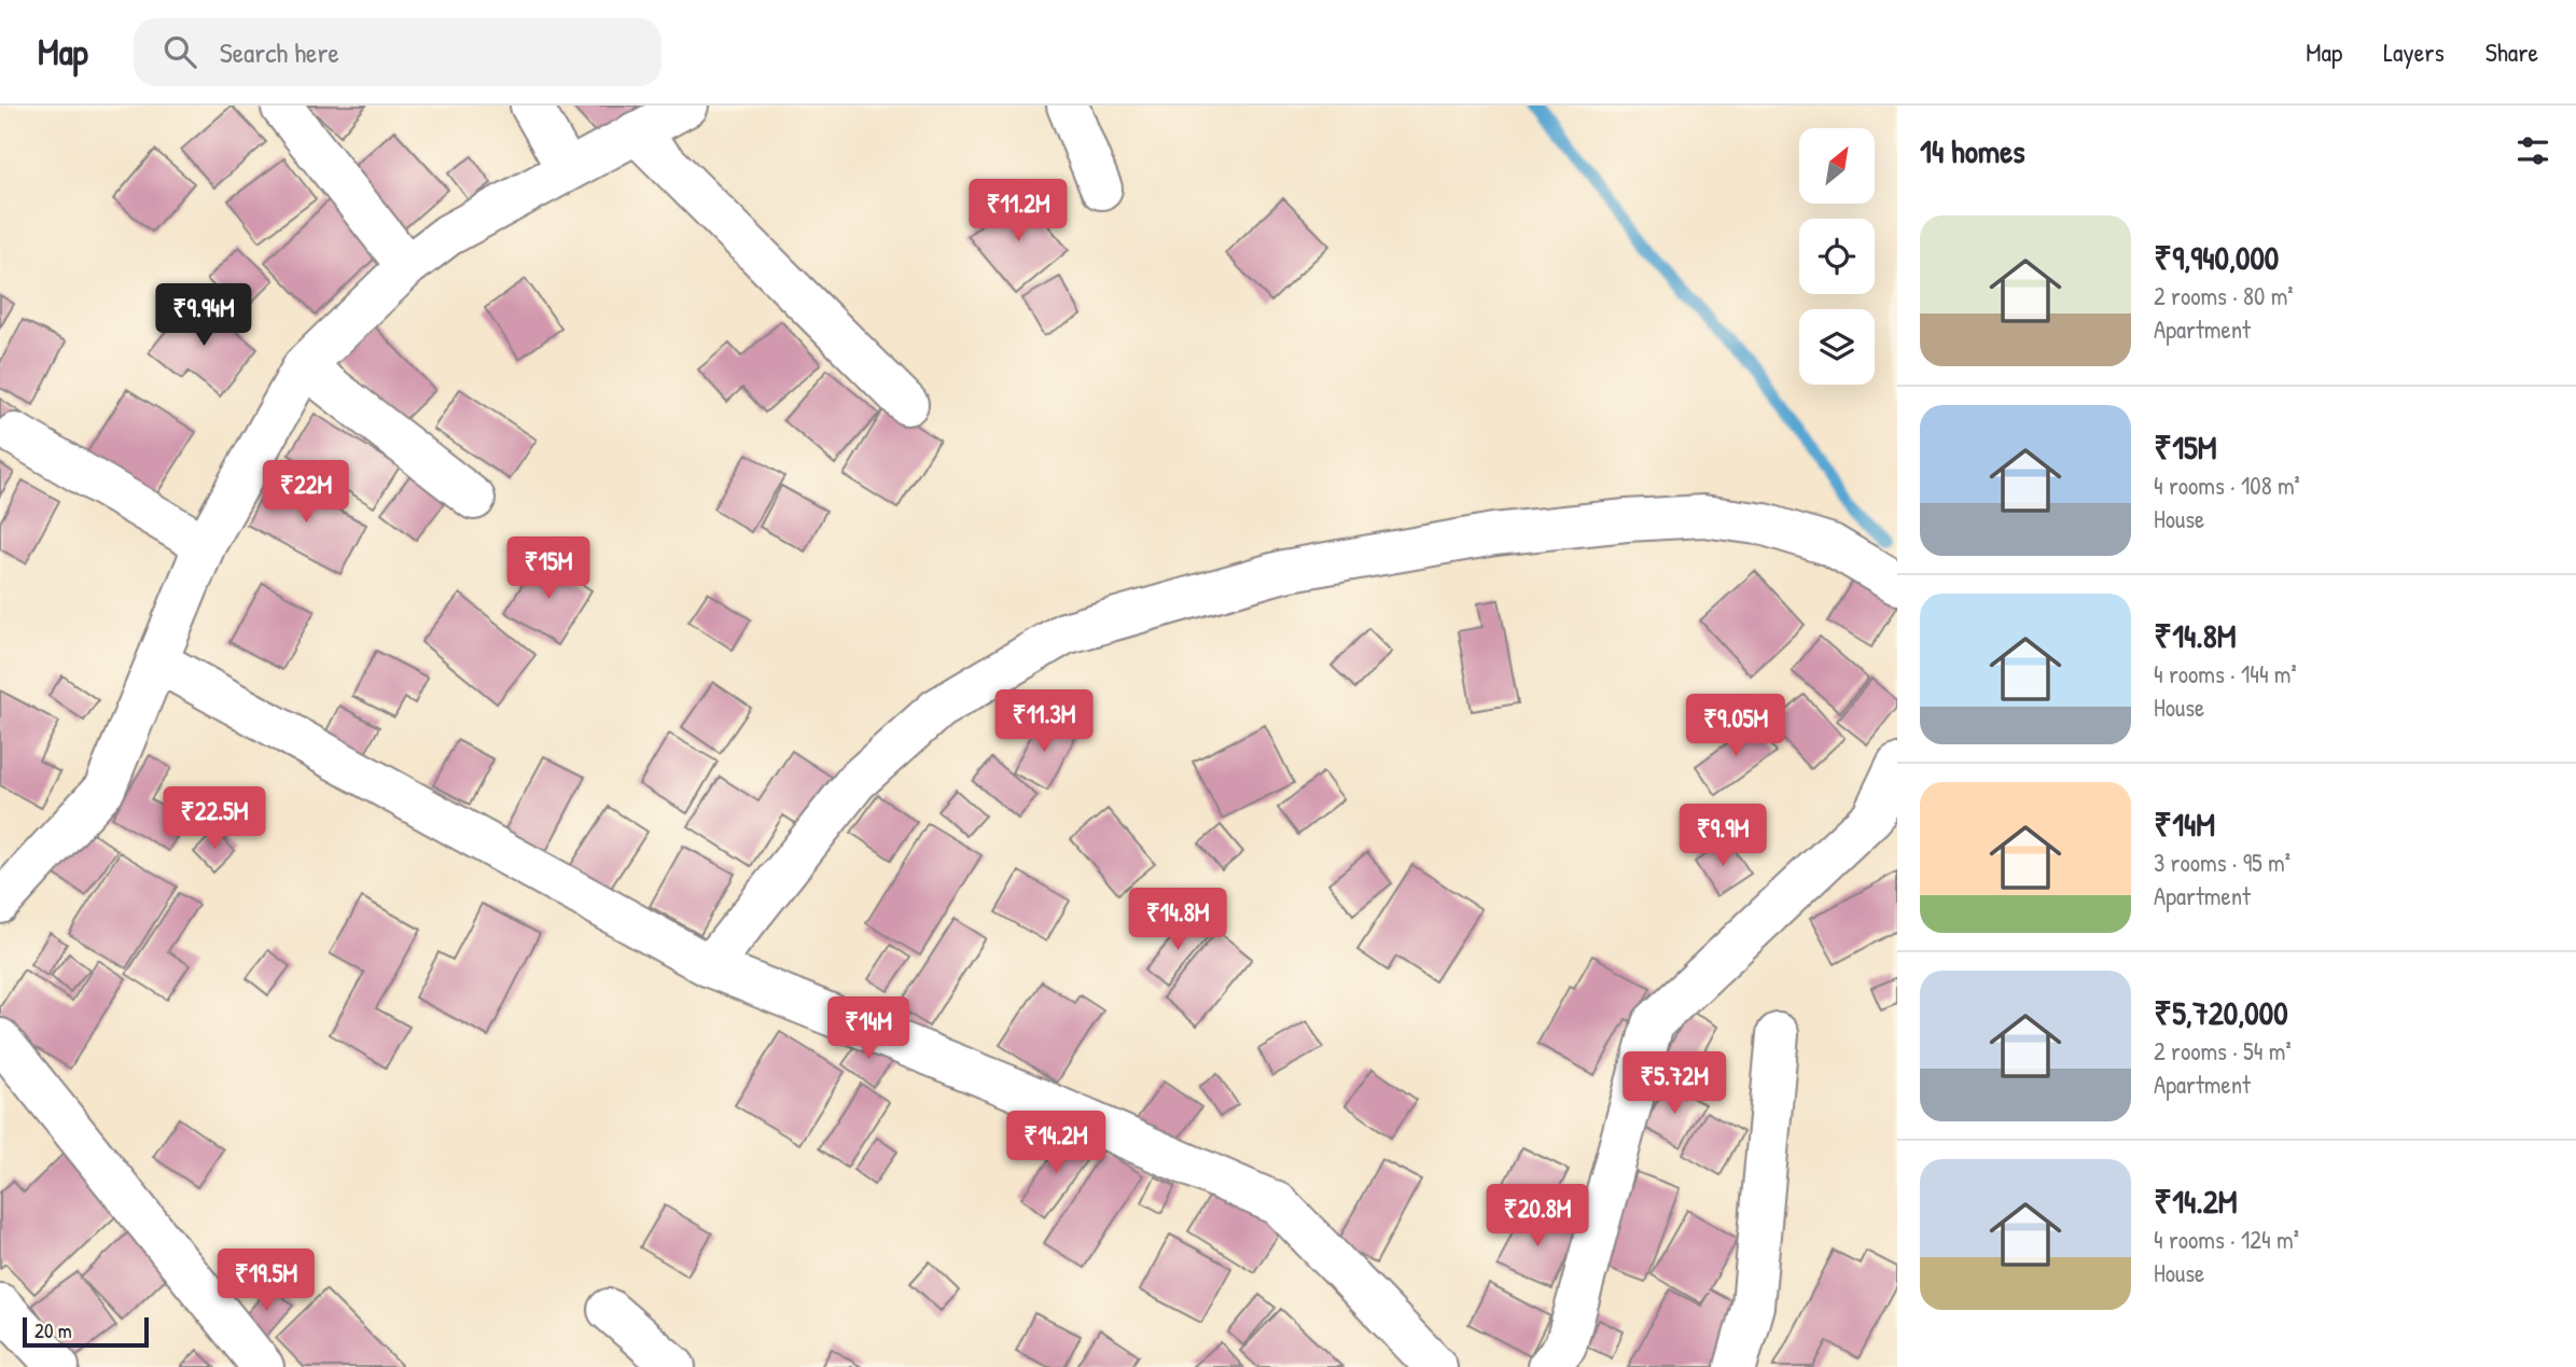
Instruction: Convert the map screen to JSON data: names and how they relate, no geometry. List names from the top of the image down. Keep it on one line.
{"scale_bar":"20 m","north":"top right","page":{"header":"Map","search":"Search here","nav":["Map","Layers","Share"],"heading":"14 homes","price":["₹11.2M","₹9.94M","₹22M","₹15M","₹11.3M","₹9.05M","₹22.5M","₹9.9M","₹14.8M","₹14M","₹5.72M","₹14.2M","₹20.8M","₹19.5M"],"list":[{"name":"₹9,940,000","note":"2 rooms · 80 m² · Apartment"},{"name":"₹15M","note":"4 rooms · 108 m² · House"},{"name":"₹14.8M","note":"4 rooms · 144 m² · House"},{"name":"₹14M","note":"3 rooms · 95 m² · Apartment"},{"name":"₹5,720,000","note":"2 rooms · 54 m² · Apartment"},{"name":"₹14.2M","note":"4 rooms · 124 m² · House"}],"scale":"20 m"}}
